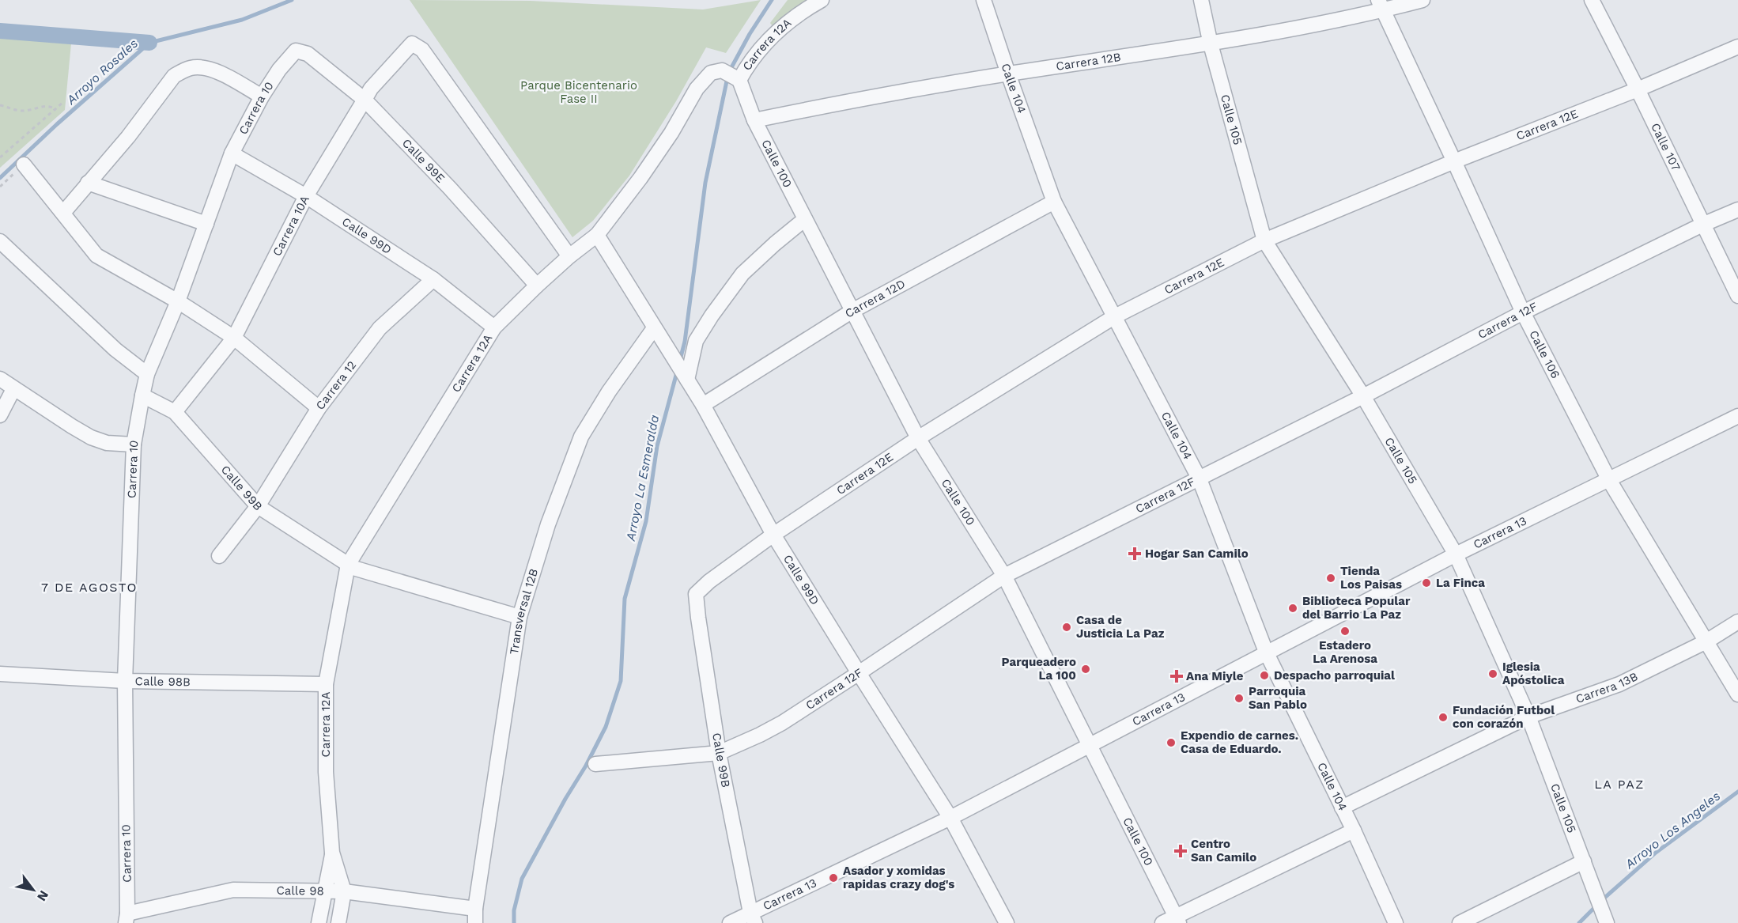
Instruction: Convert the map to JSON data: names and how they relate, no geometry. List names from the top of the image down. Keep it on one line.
{"streets":{"street":["Carrera 12A","Carrera 12B","Calle 104","Carrera 10","Calle 105","Carrera 12E","Calle 107","Calle 99E","Calle 100","Carrera 10A","Calle 99D","Carrera 12D","Carrera 12F","Calle 106","Carrera 12","Calle 99B","Carrera 13","Transversal 12B","Calle 98B","Carrera 13B","Calle 98"]},"crossings":[["Carrera 12A","Calle 99E"],["Carrera 12A","Calle 100"],["Carrera 12A","Carrera 10A"],["Carrera 12A","Calle 99D"],["Carrera 12A","Calle 99B"],["Carrera 12A","Calle 98B"],["Carrera 12A","Calle 98"],["Carrera 12B","Calle 104"],["Carrera 12B","Calle 105"],["Carrera 12B","Calle 100"],["Carrera 12B","Calle 106"],["Calle 104","Carrera 12E"],["Calle 104","Carrera 12D"],["Calle 104","Carrera 12F"],["Calle 104","Carrera 13"],["Calle 104","Carrera 13B"],["Carrera 10","Calle 99E"],["Carrera 10","Calle 99D"],["Carrera 10","Calle 99B"],["Carrera 10","Calle 98B"],["Carrera 10","Calle 98"],["Calle 105","Carrera 12E"],["Calle 105","Carrera 12F"],["Calle 105","Carrera 13"],["Calle 105","Carrera 13B"],["Carrera 12E","Calle 107"],["Carrera 12E","Calle 100"],["Carrera 12E","Calle 99D"],["Carrera 12E","Calle 106"],["Carrera 12E","Calle 99B"],["Calle 107","Carrera 12F"],["Calle 99E","Carrera 10A"],["Calle 100","Carrera 12D"],["Calle 100","Carrera 12F"],["Calle 100","Carrera 13"],["Carrera 10A","Calle 99D"],["Carrera 10A","Calle 99B"],["Calle 99D","Carrera 12D"],["Calle 99D","Carrera 12F"],["Calle 99D","Carrera 12"],["Calle 99D","Carrera 13"],["Calle 99D","Transversal 12B"],["Carrera 12F","Calle 106"],["Carrera 12F","Calle 99B"],["Calle 106","Carrera 13"],["Calle 106","Carrera 13B"],["Carrera 12","Calle 99B"],["Calle 99B","Carrera 13"],["Calle 99B","Transversal 12B"],["Transversal 12B","Calle 98"]],"districts":["7 DE AGOSTO","LA PAZ"],"water":["Arroyo Rosales","Arroyo La Esmeralda","Arroyo Los Angeles"],"parks":["Parque Bicentenario Fase II"],"places":{"health":["Hogar San Camilo","Ana Miyle","Centro San Camilo"],"other":["Tienda Los Paisas","La Finca","Biblioteca Popular del Barrio La Paz","Casa de Justicia La Paz","Estadero La Arenosa","Parqueadero La 100","Iglesia Apóstolica","Despacho parroquial","Parroquia San Pablo","Fundación Futbol con corazón","Expendio de carnes. Casa de Eduardo.","Asador y xomidas rapidas crazy dog's"]},"north":"bottom right"}
